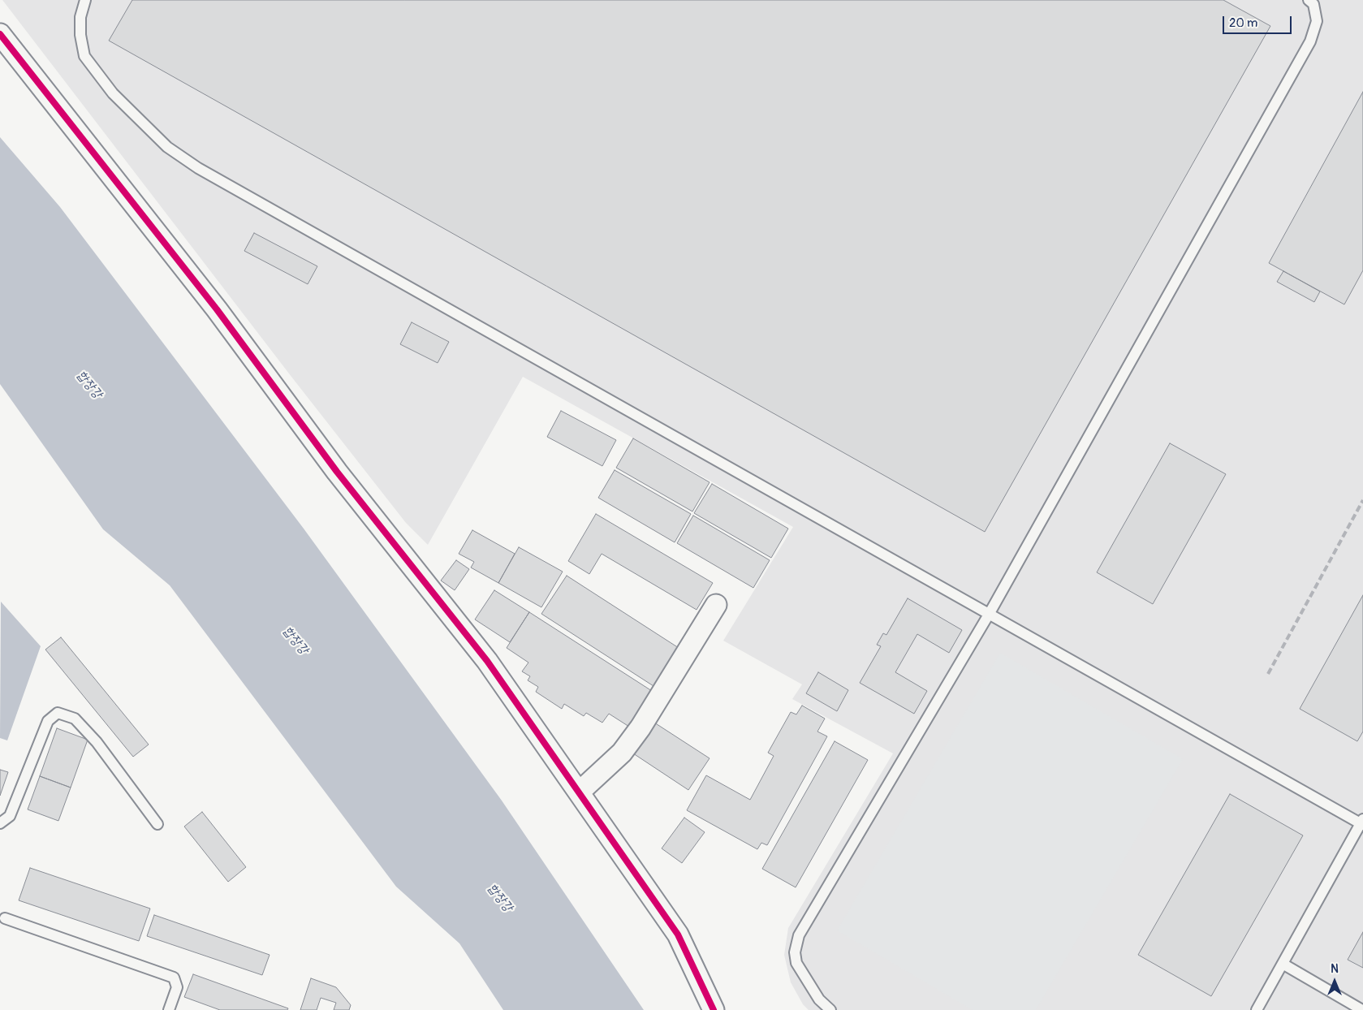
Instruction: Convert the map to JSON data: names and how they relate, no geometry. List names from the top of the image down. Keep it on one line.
{"water":["합장강"],"scale_bar":"20 m","north":"top"}
